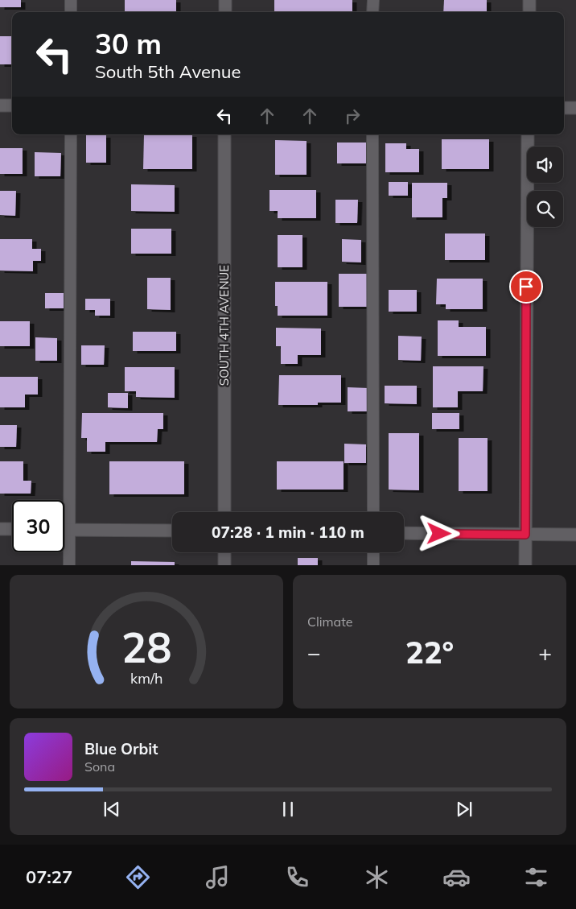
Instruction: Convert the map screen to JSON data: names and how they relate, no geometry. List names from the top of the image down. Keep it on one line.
{"streets":{"street":["SOUTH 4TH AVENUE"]},"page":{"turn":["30 m","South 5th Avenue"],"limit":"30","trip":"07:28 · 1 min · 110 m","tile":"Climate","heat":["−","22°","+"],"song":["Blue Orbit","Sona"],"tabs":"07:27","gauge":["28","km/h"]}}
